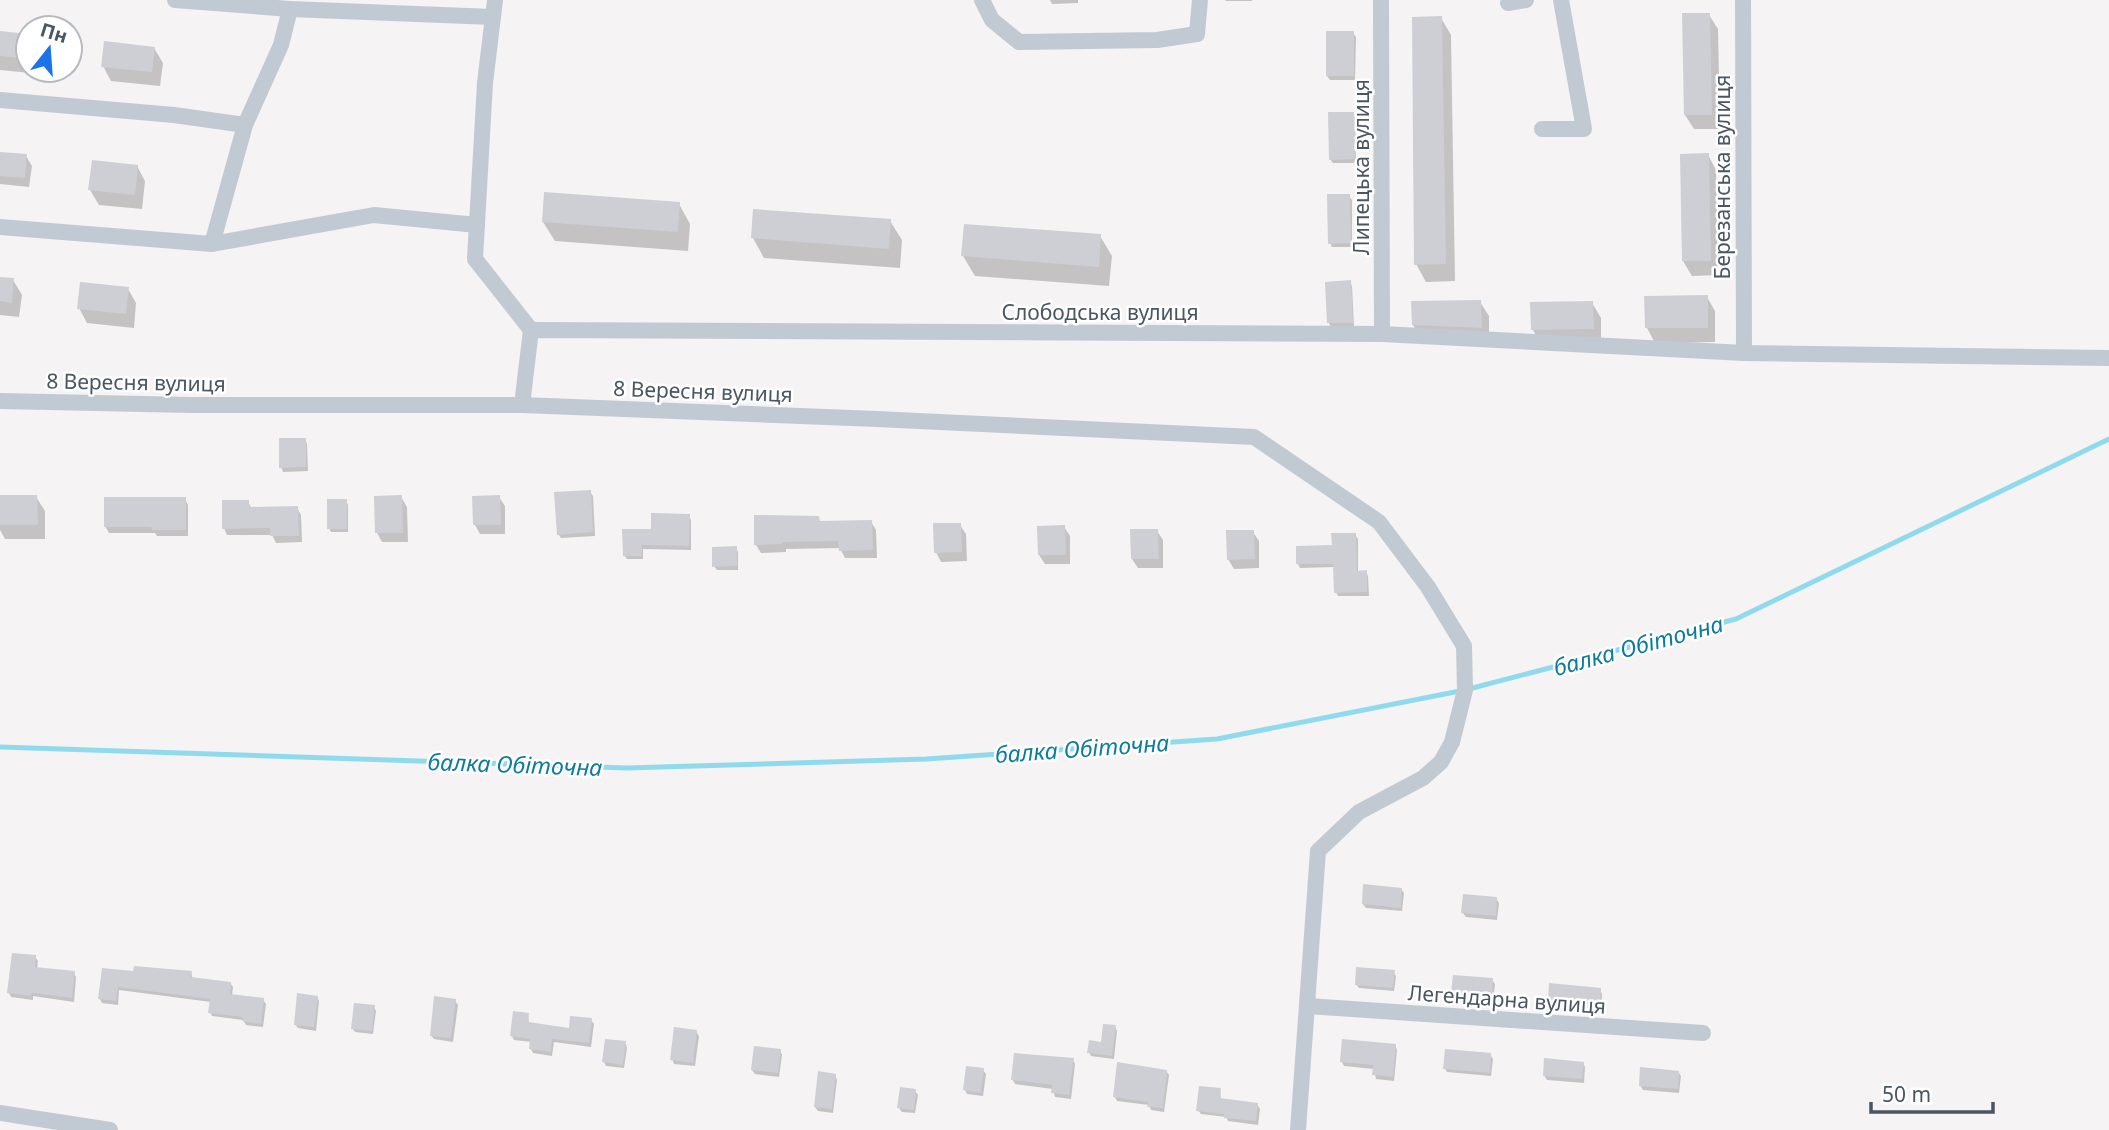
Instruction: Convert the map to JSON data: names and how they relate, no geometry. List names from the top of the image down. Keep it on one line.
{"streets":{"street":["Липецька вулиця","Березанська вулиця","Слободська вулиця","8 Вересня вулиця","Легендарна вулиця"]},"crossings":[["Липецька вулиця","Слободська вулиця"],["Березанська вулиця","Слободська вулиця"],["8 Вересня вулиця","Легендарна вулиця"]],"water":["балка Обіточна"],"scale_bar":"50 m","north":"top"}
